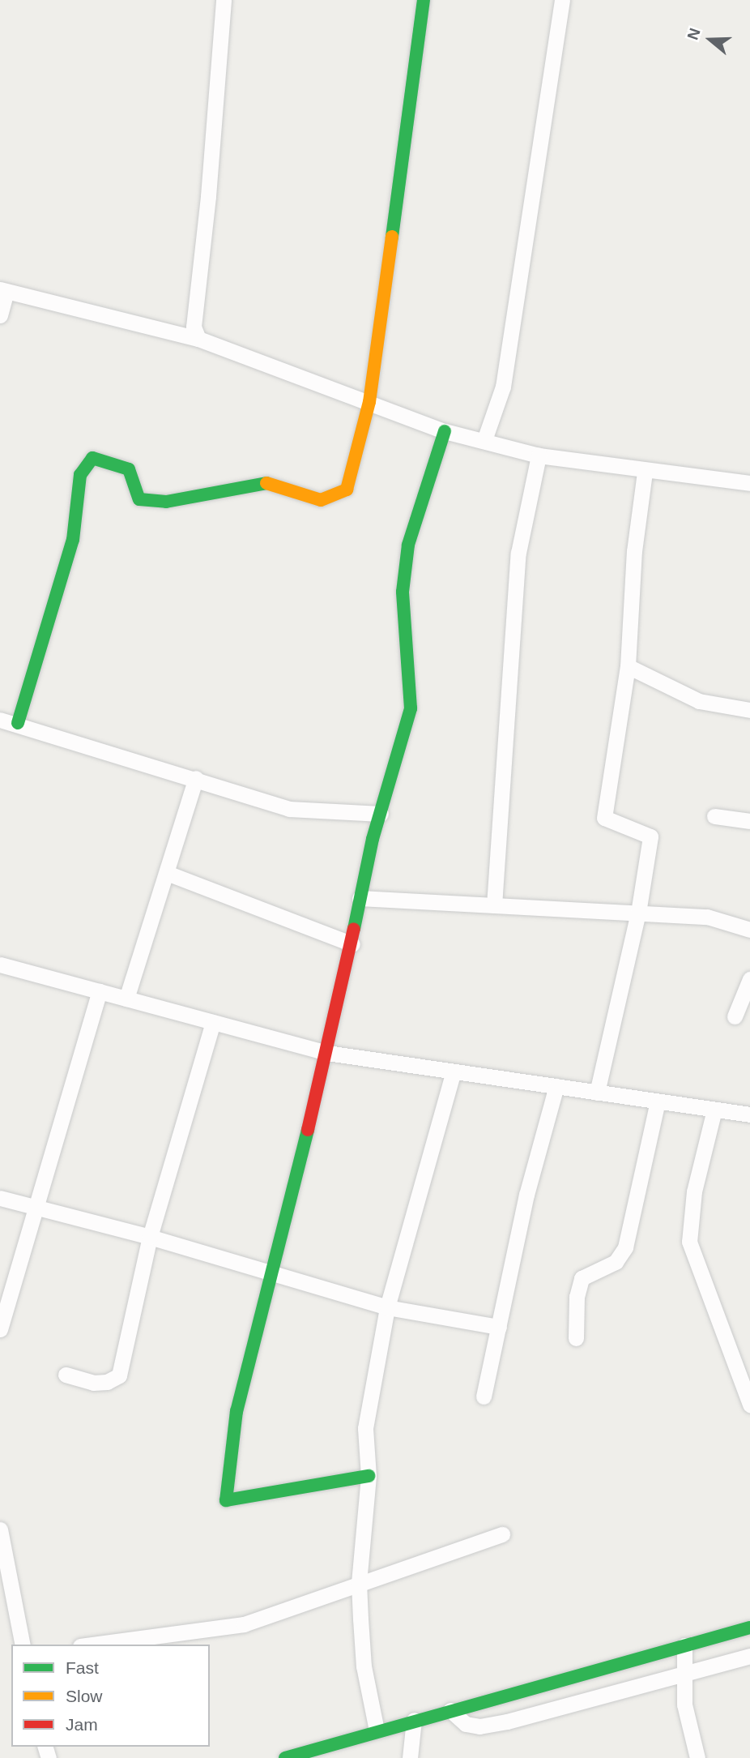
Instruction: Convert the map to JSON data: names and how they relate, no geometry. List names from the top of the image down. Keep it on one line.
{"legend":["Fast","Slow","Jam"],"north":"left"}
